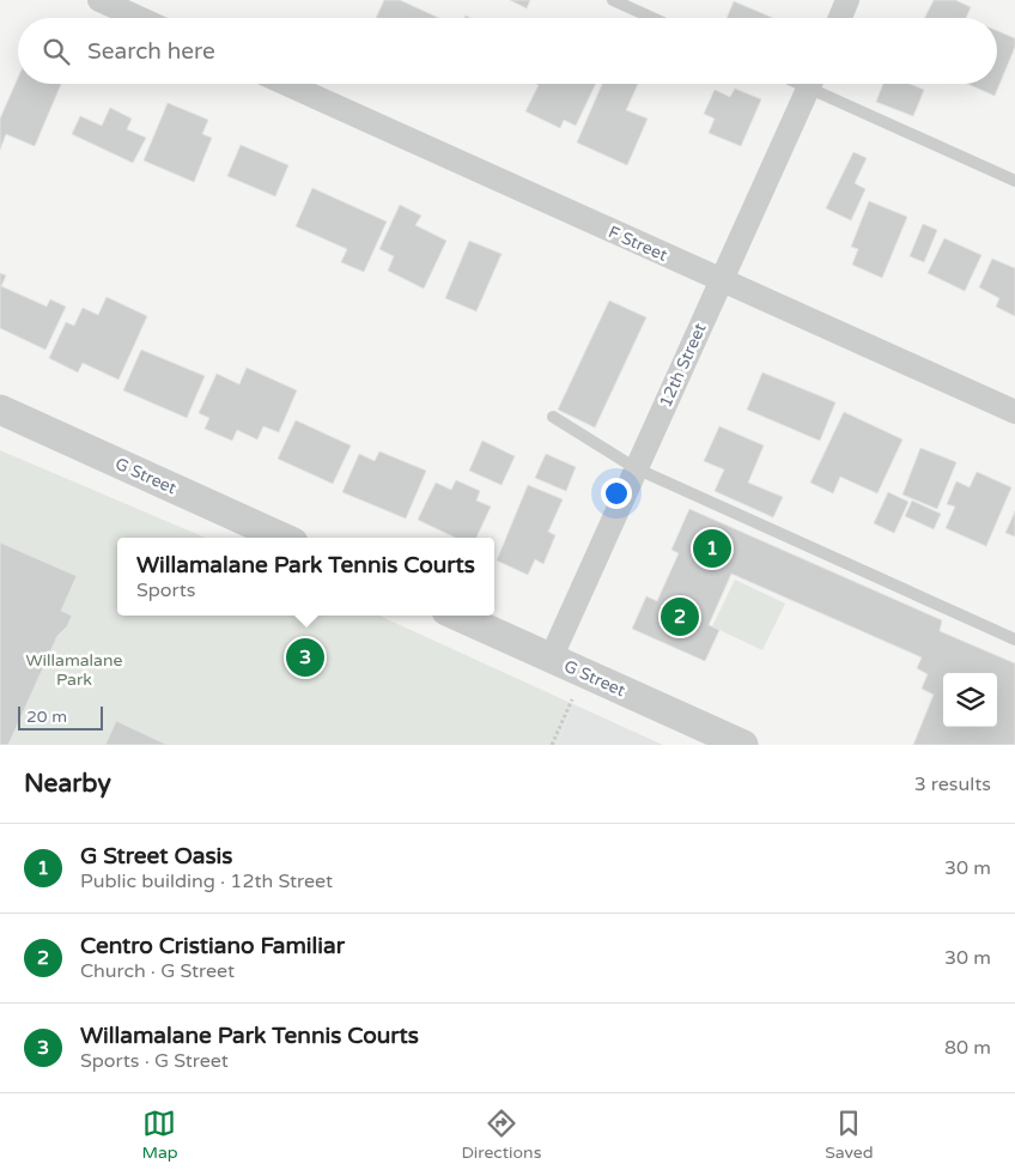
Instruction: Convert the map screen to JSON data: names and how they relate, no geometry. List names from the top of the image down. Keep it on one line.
{"streets":{"street":["F Street","12th Street","G Street"]},"crossings":[["F Street","12th Street"],["12th Street","G Street"]],"parks":["Willamalane Park"],"scale_bar":"20 m","page":{"search":"Search here","pins":["1","2","3"],"popup":["Willamalane Park Tennis Courts","Sports"],"scale":"20 m","heading":["Nearby","3 results"],"list":[{"mark":"1","name":"G Street Oasis","note":"Public building · 12th Street","value":"30 m"},{"mark":"2","name":"Centro Cristiano Familiar","note":"Church · G Street","value":"30 m"},{"mark":"3","name":"Willamalane Park Tennis Courts","note":"Sports · G Street","value":"80 m"}],"nav":["Map","Directions","Saved"]}}
